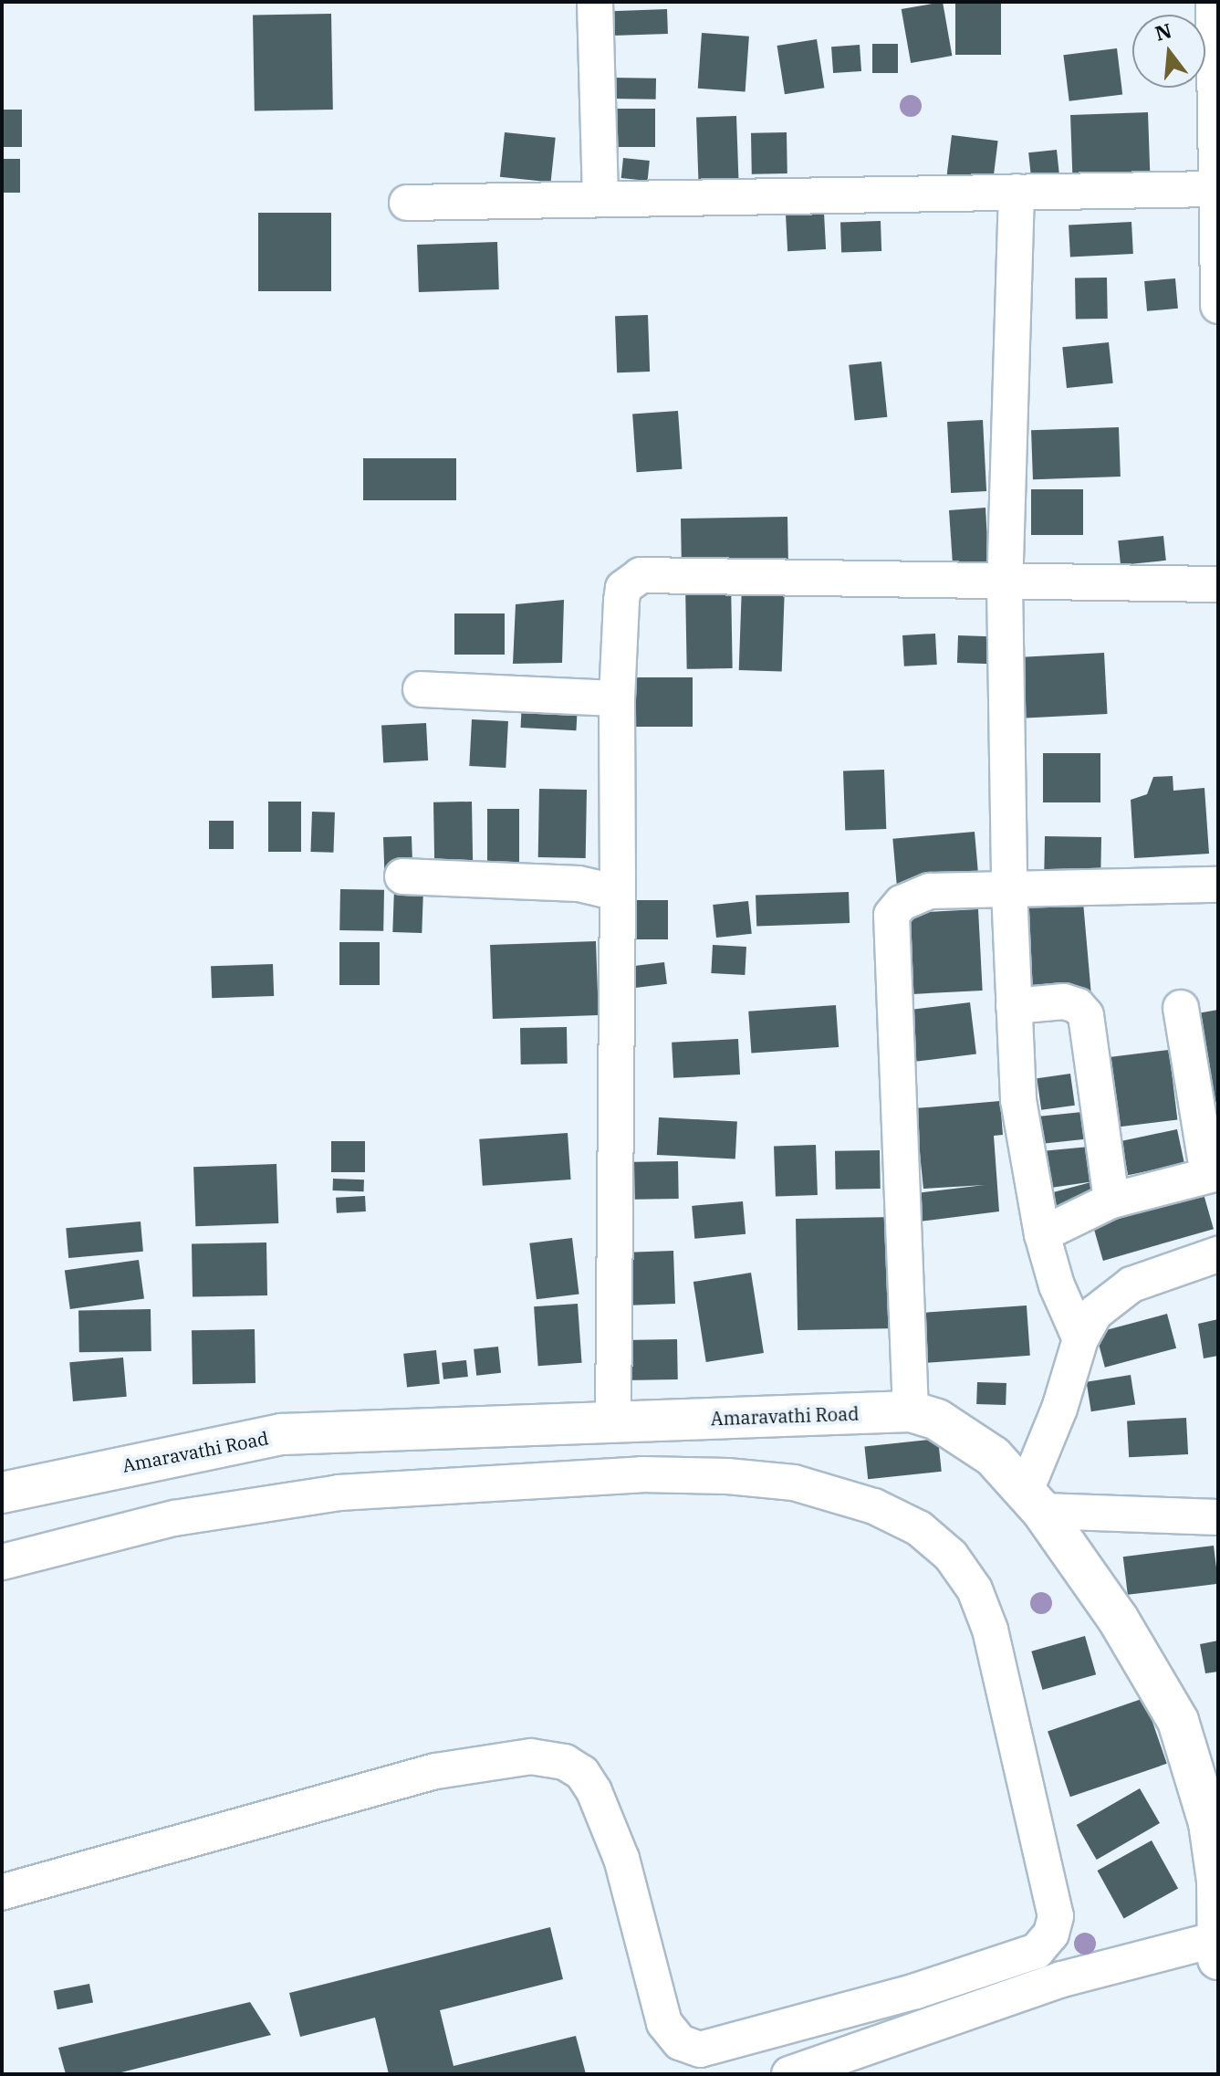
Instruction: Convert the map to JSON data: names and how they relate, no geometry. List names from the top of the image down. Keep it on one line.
{"streets":{"main road":["Amaravathi Road"]},"north":"top"}
